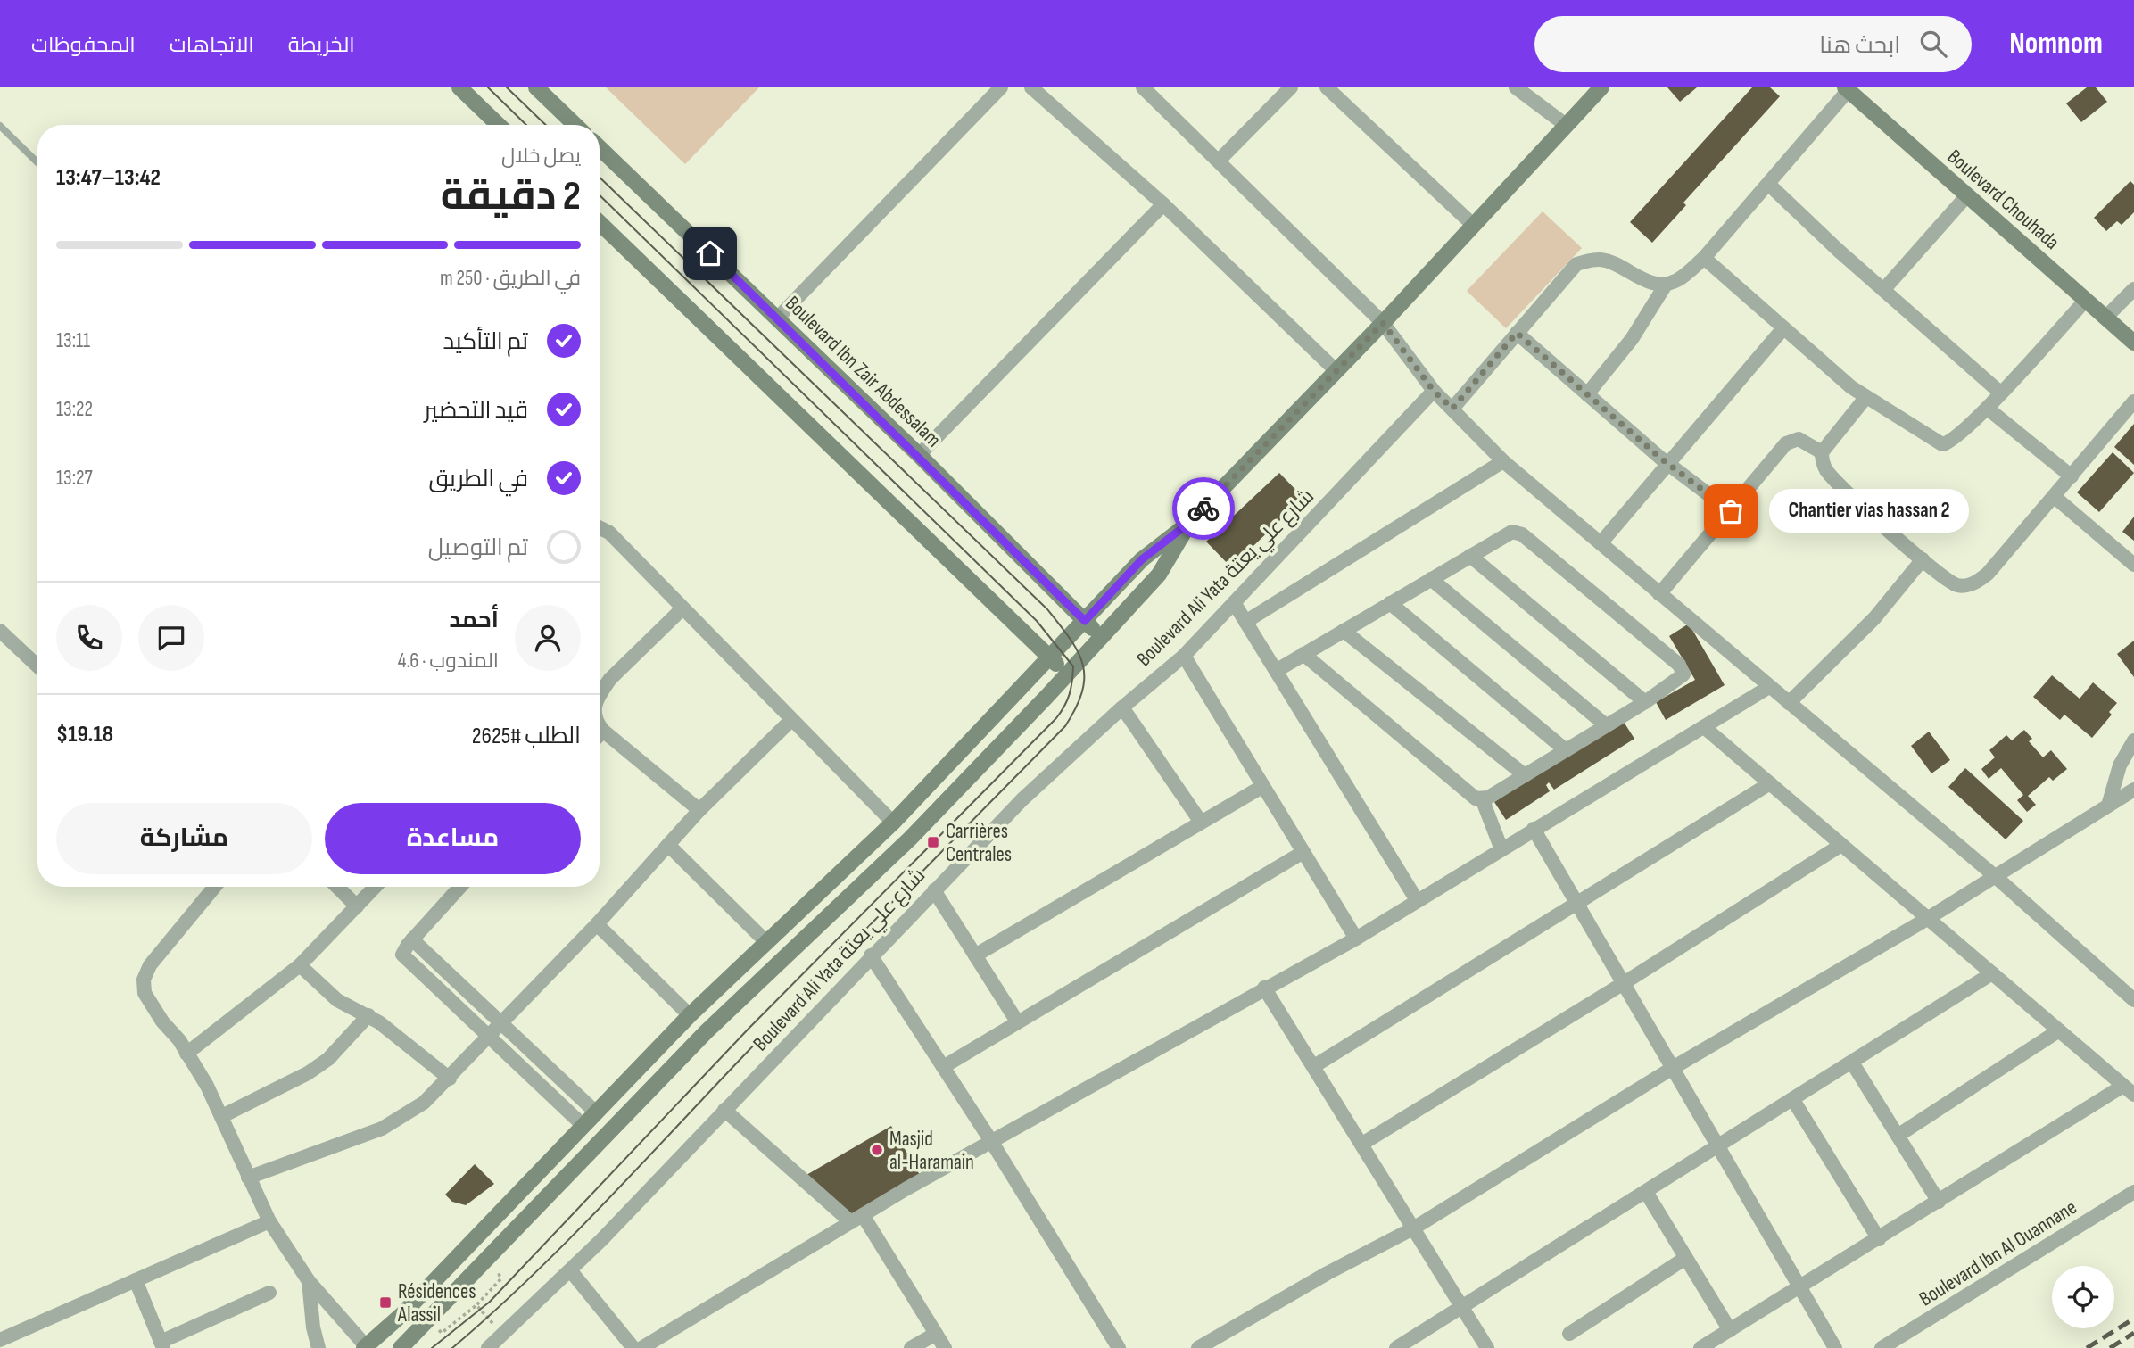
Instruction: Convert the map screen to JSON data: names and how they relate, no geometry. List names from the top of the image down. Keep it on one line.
{"streets":{"main road":["Boulevard Chouhada","Boulevard Ibn Zair Abdessalam","Boulevard Ali Yata شارع علي يعتة"],"street":["Boulevard Ibn Al Ouannane"]},"crossings":[["Boulevard Ibn Zair Abdessalam","Boulevard Ali Yata شارع علي يعتة"]],"places":{"other":["Chantier vias hassan 2","Masjid al-Haramain"],"transit":["Carrières Centrales","Résidences Alassil"]},"page":{"header":"Nomnom","search":"ابحث هنا","nav":["الخريطة","الاتجاهات","المحفوظات"],"heading":["2 دقيقة","يصل خلال","13:42–13:47"],"panel":["أحمد","المندوب · 4.6","الطلب #2625","$19.18"],"bar":"في الطريق · 250 m","list":[["تم التأكيد","13:11"],["قيد التحضير","13:22"],["في الطريق","13:27"],"تم التوصيل"],"bubble":"Chantier vias hassan 2","buttons":["مساعدة","مشاركة"]}}
